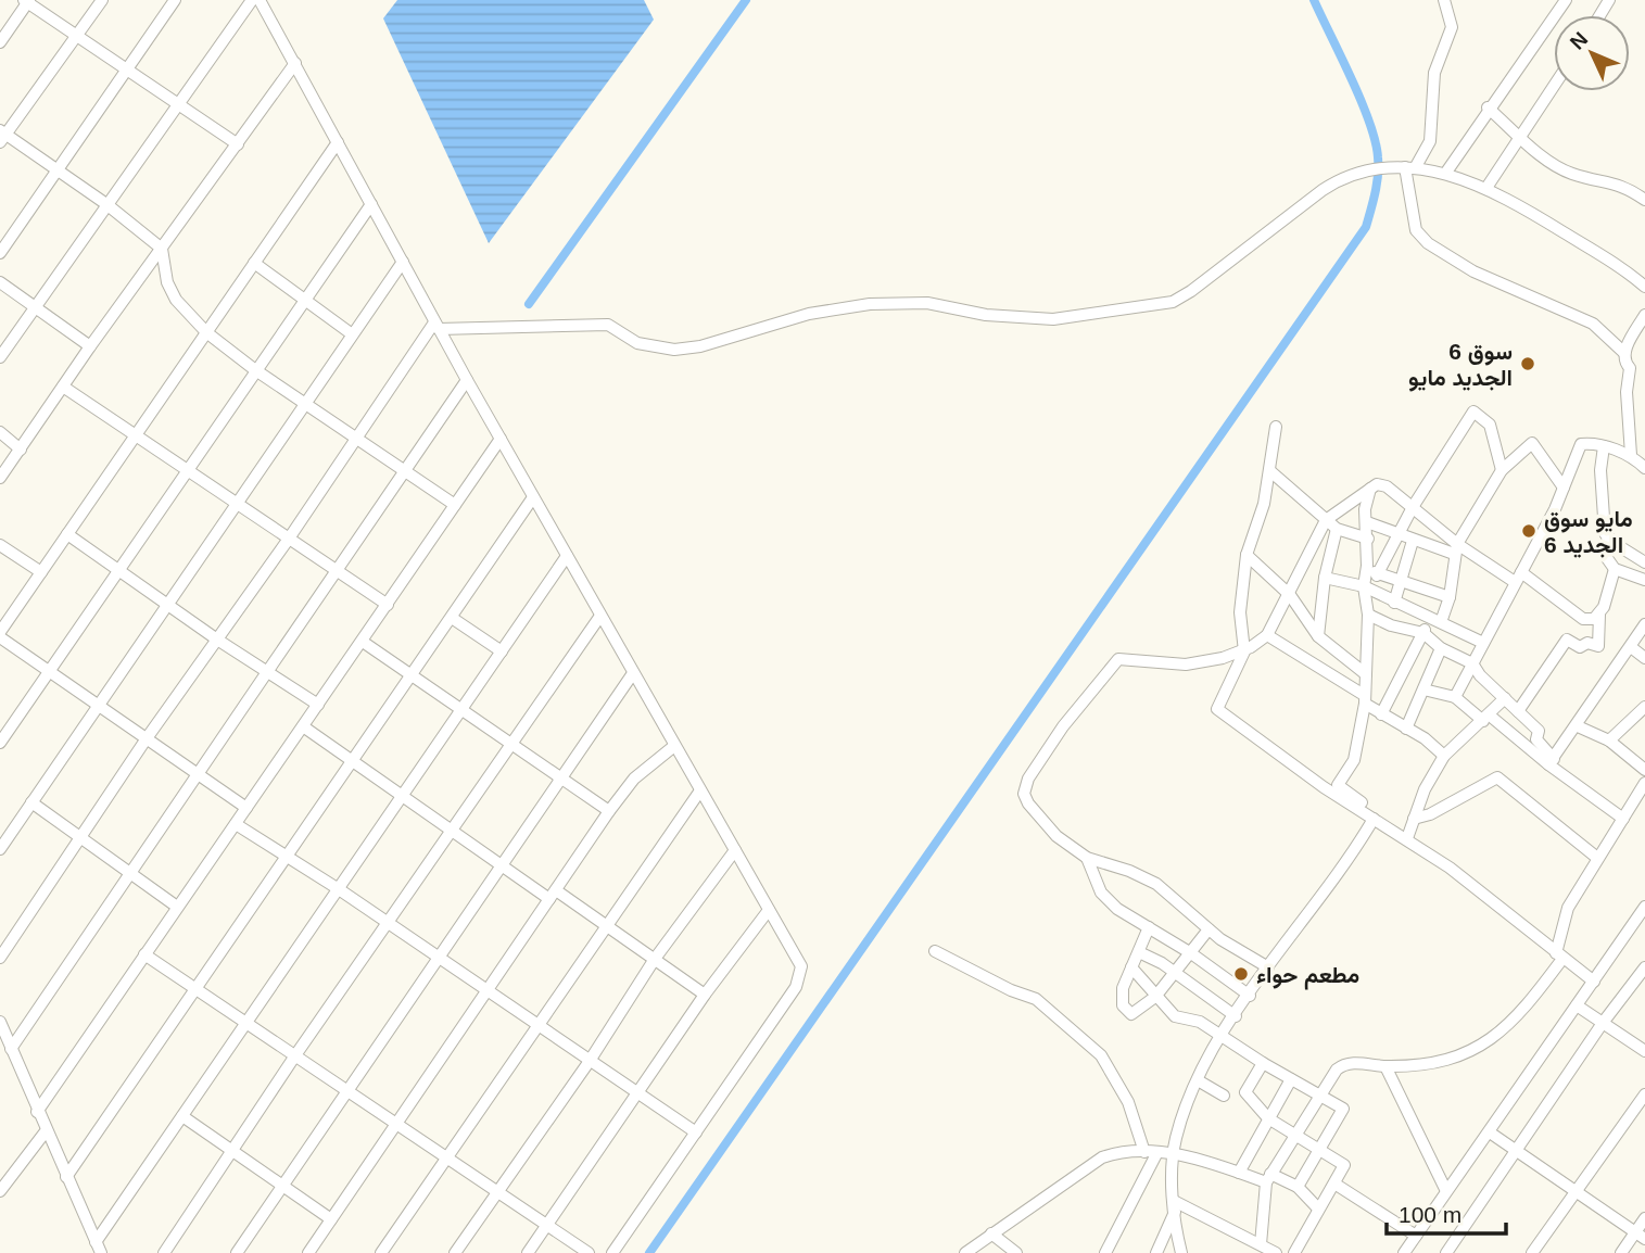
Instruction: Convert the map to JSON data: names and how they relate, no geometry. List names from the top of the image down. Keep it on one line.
{"places":["سوق 6 الجديد مايو","مايو سوق 6 الجديد","مطعم حواء"],"scale_bar":"100 m","north":"top left"}
